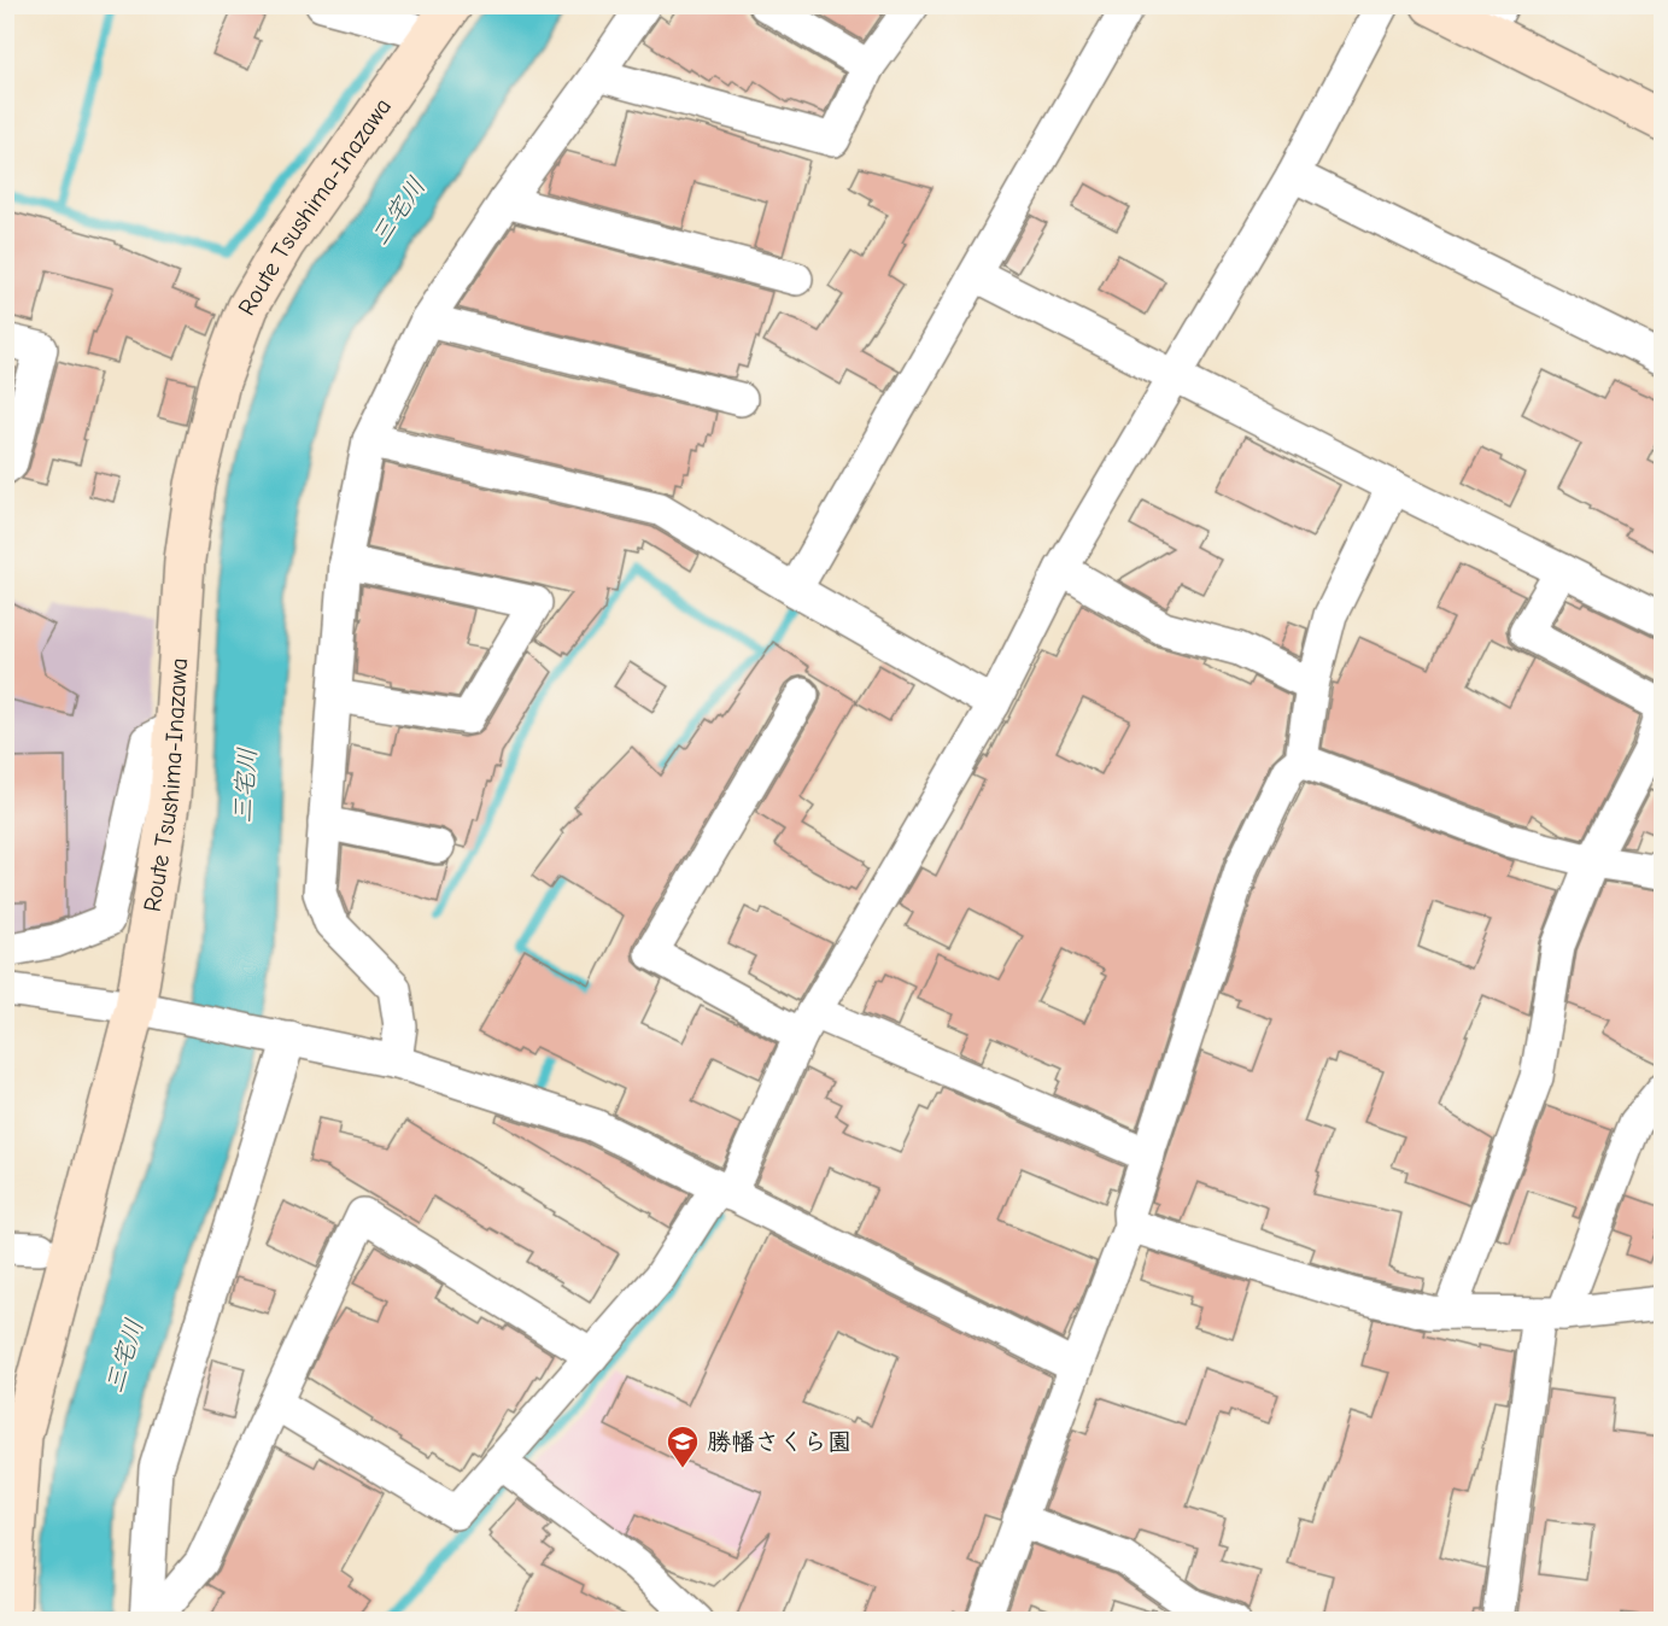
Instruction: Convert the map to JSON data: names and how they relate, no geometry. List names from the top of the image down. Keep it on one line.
{"streets":{"main road":["Route Tsushima-Inazawa"]},"water":["三宅川"],"places":{"school or university":["勝幡さくら園"]}}
